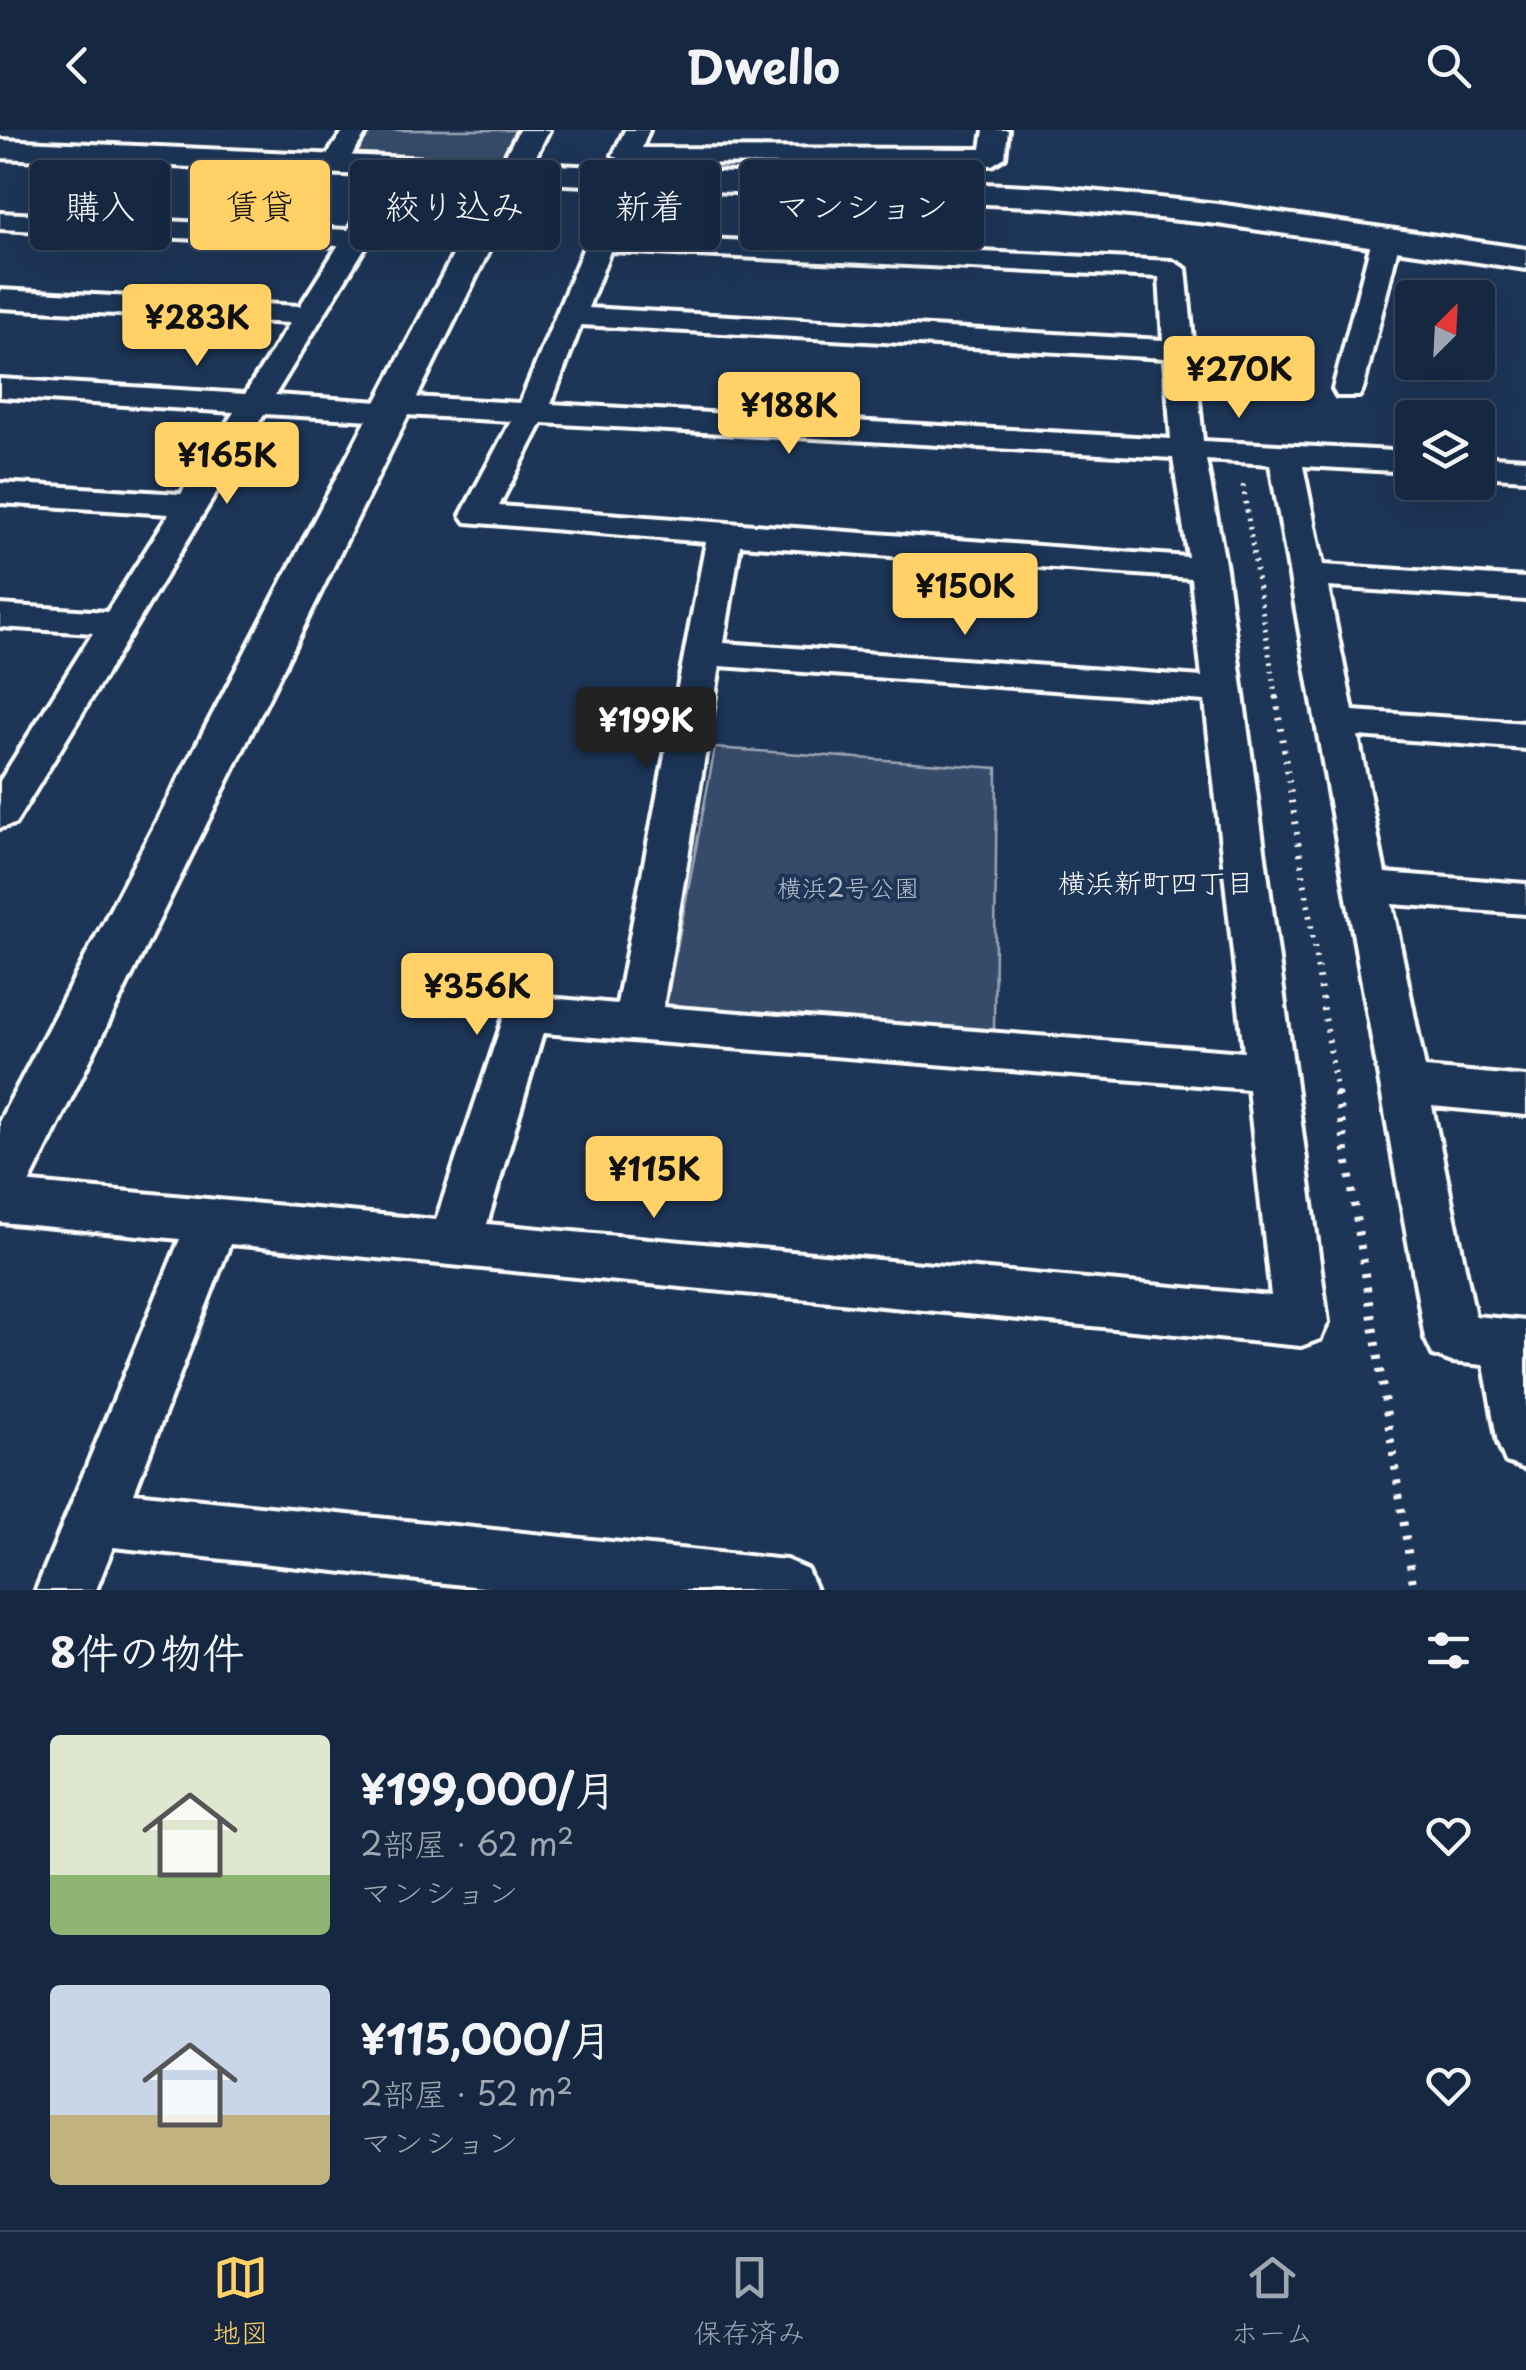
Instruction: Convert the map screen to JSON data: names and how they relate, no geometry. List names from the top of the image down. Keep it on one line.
{"districts":["横浜新町四丁目"],"parks":["横浜2号公園"],"north":"top right","page":{"header":"Dwello","chip":["購入","賃貸","絞り込み","新着","マンション"],"price":["¥283K","¥270K","¥188K","¥165K","¥150K","¥199K","¥356K","¥115K"],"heading":"8件の物件","list":[{"name":"¥199,000/月","note":"2部屋 · 62 m² · マンション"},{"name":"¥115,000/月","note":"2部屋 · 52 m² · マンション"}],"tabs":["地図","保存済み","ホーム"]}}
